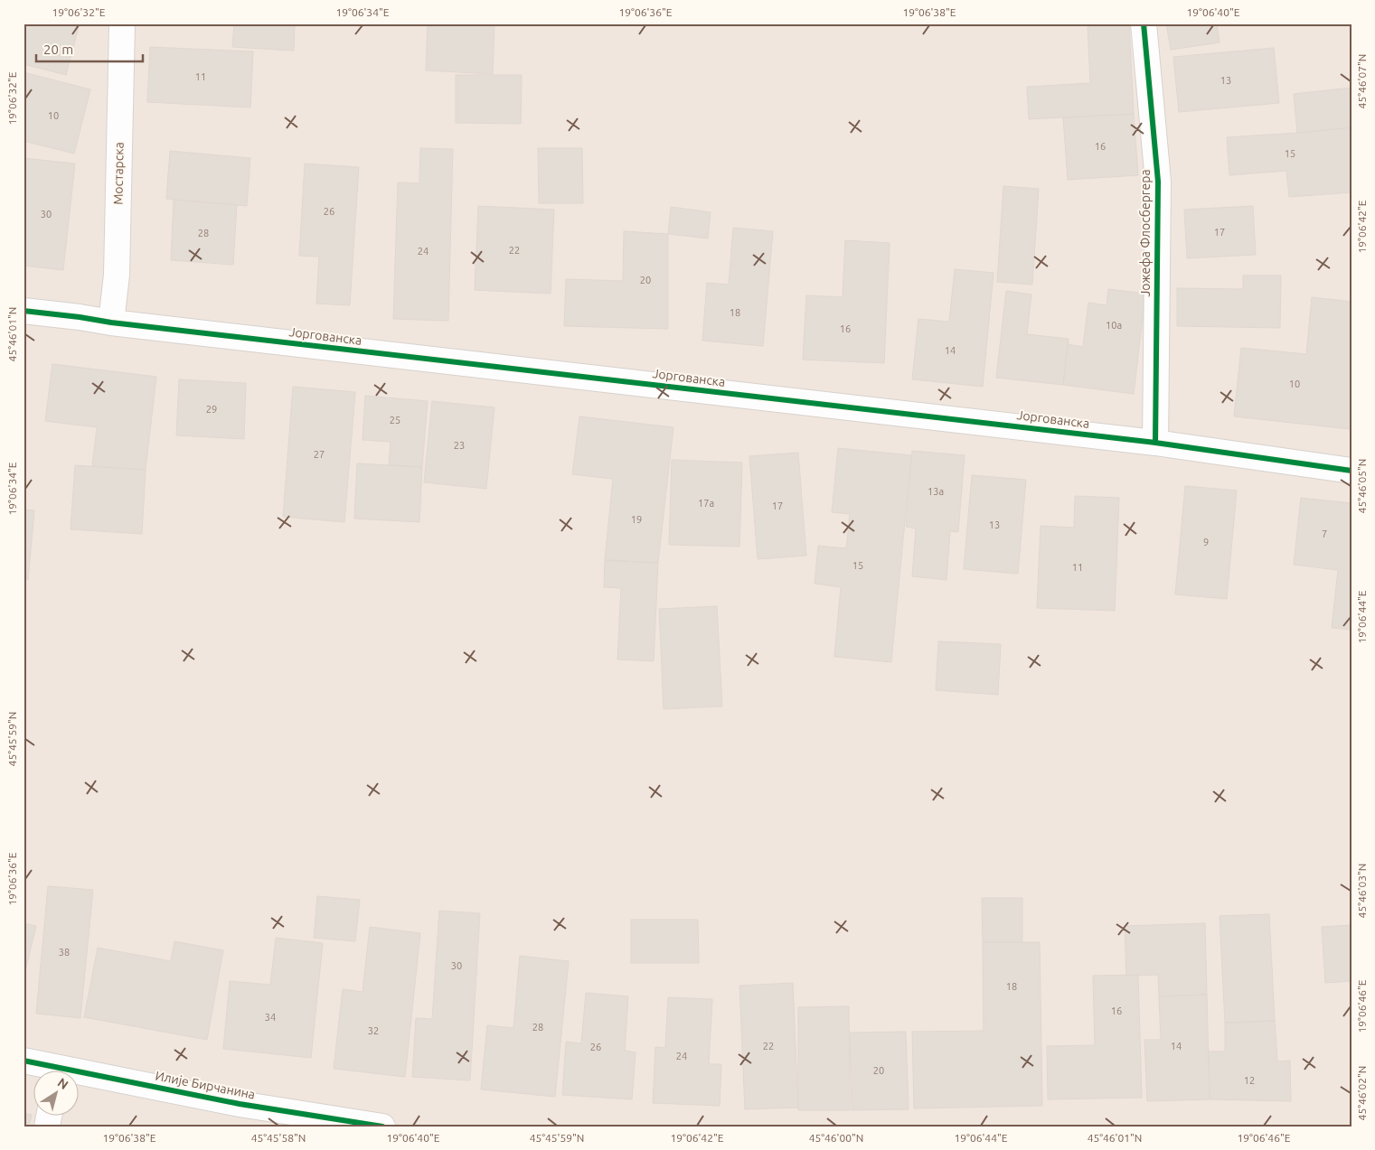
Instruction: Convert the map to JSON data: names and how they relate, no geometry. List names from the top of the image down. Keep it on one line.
{"streets":{"street":["Мостарска","Јожефа Флосбергера","Јоргованска","Илије Бирчанина"]},"crossings":[["Мостарска","Јоргованска"],["Јожефа Флосбергера","Јоргованска"]],"house_numbers":["11","13","10","16","15","26","30","17","28","22","24","20","18","10a","16","14","10","29","25","23","27","13a","17a","17","19","13","7","9","15","11","38","30","18","16","34","28","32","22","14","26","24","20","12"],"scale_bar":"20 m","north":"top right","coordinates":["19°06'32\"E","19°06'34\"E","19°06'36\"E","19°06'38\"E","19°06'40\"E","45°46'07\"N","19°06'42\"E","45°46'01\"N","45°46'05\"N","19°06'44\"E","45°45'59\"N","45°46'03\"N","19°06'46\"E","45°46'02\"N","45°45'58\"N","45°46'00\"N"]}
